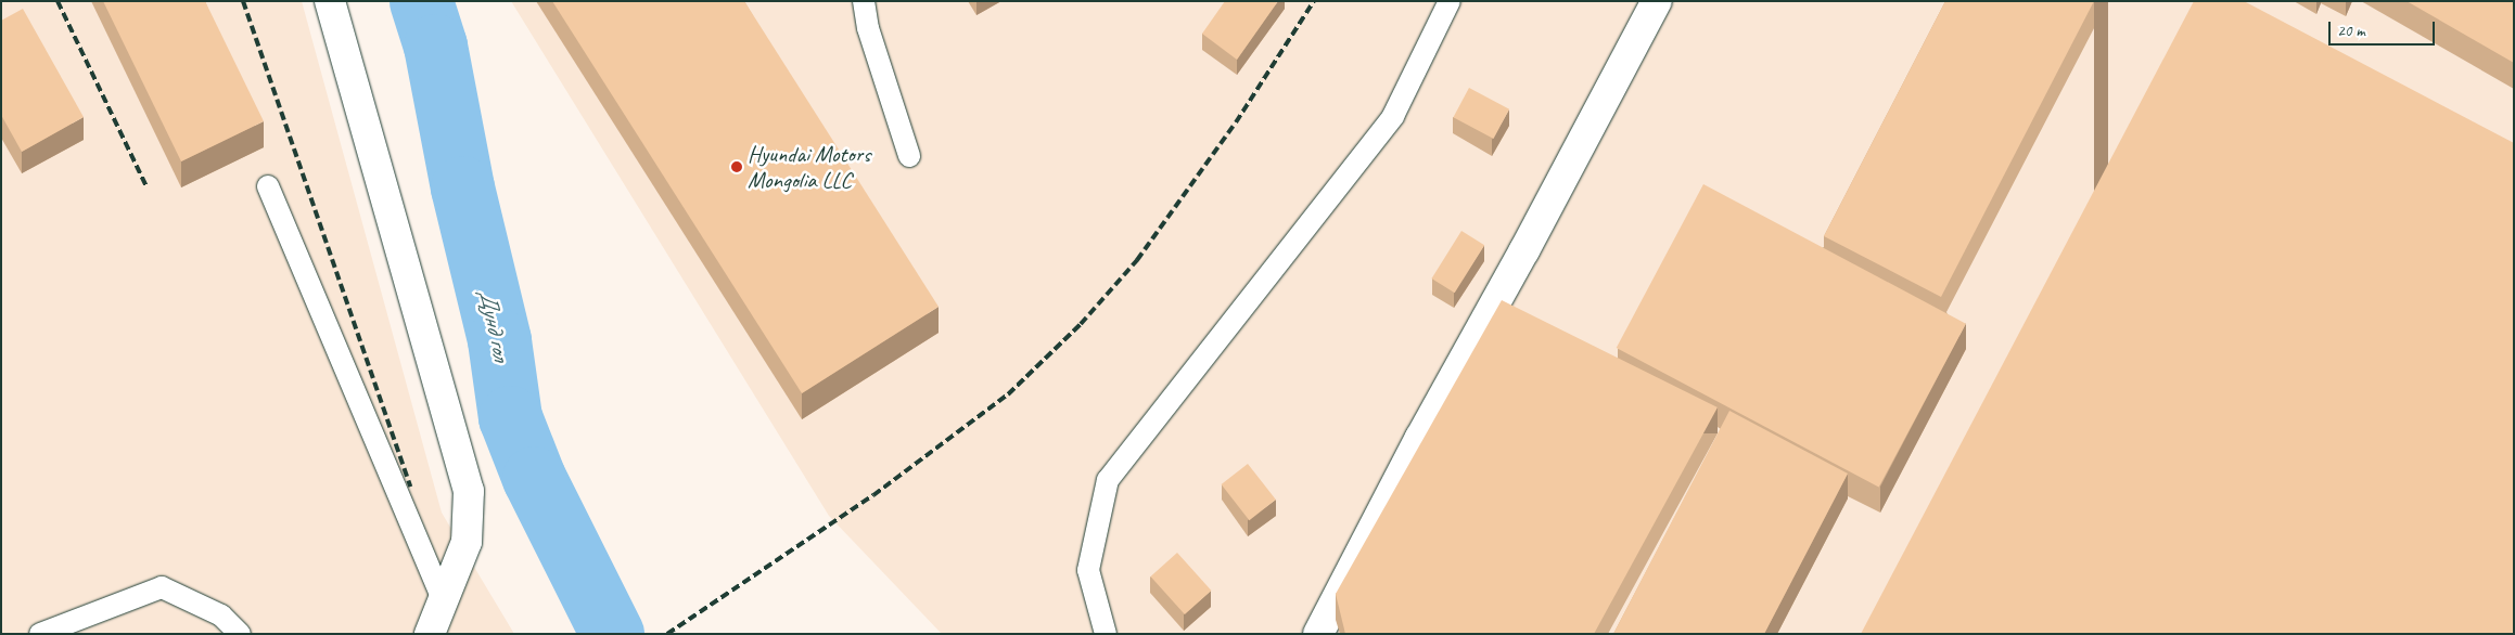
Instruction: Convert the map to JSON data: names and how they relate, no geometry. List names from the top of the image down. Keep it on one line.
{"water":["Дунд гол"],"places":["Hyundai Motors Mongolia LLC"],"scale_bar":"20 m"}
